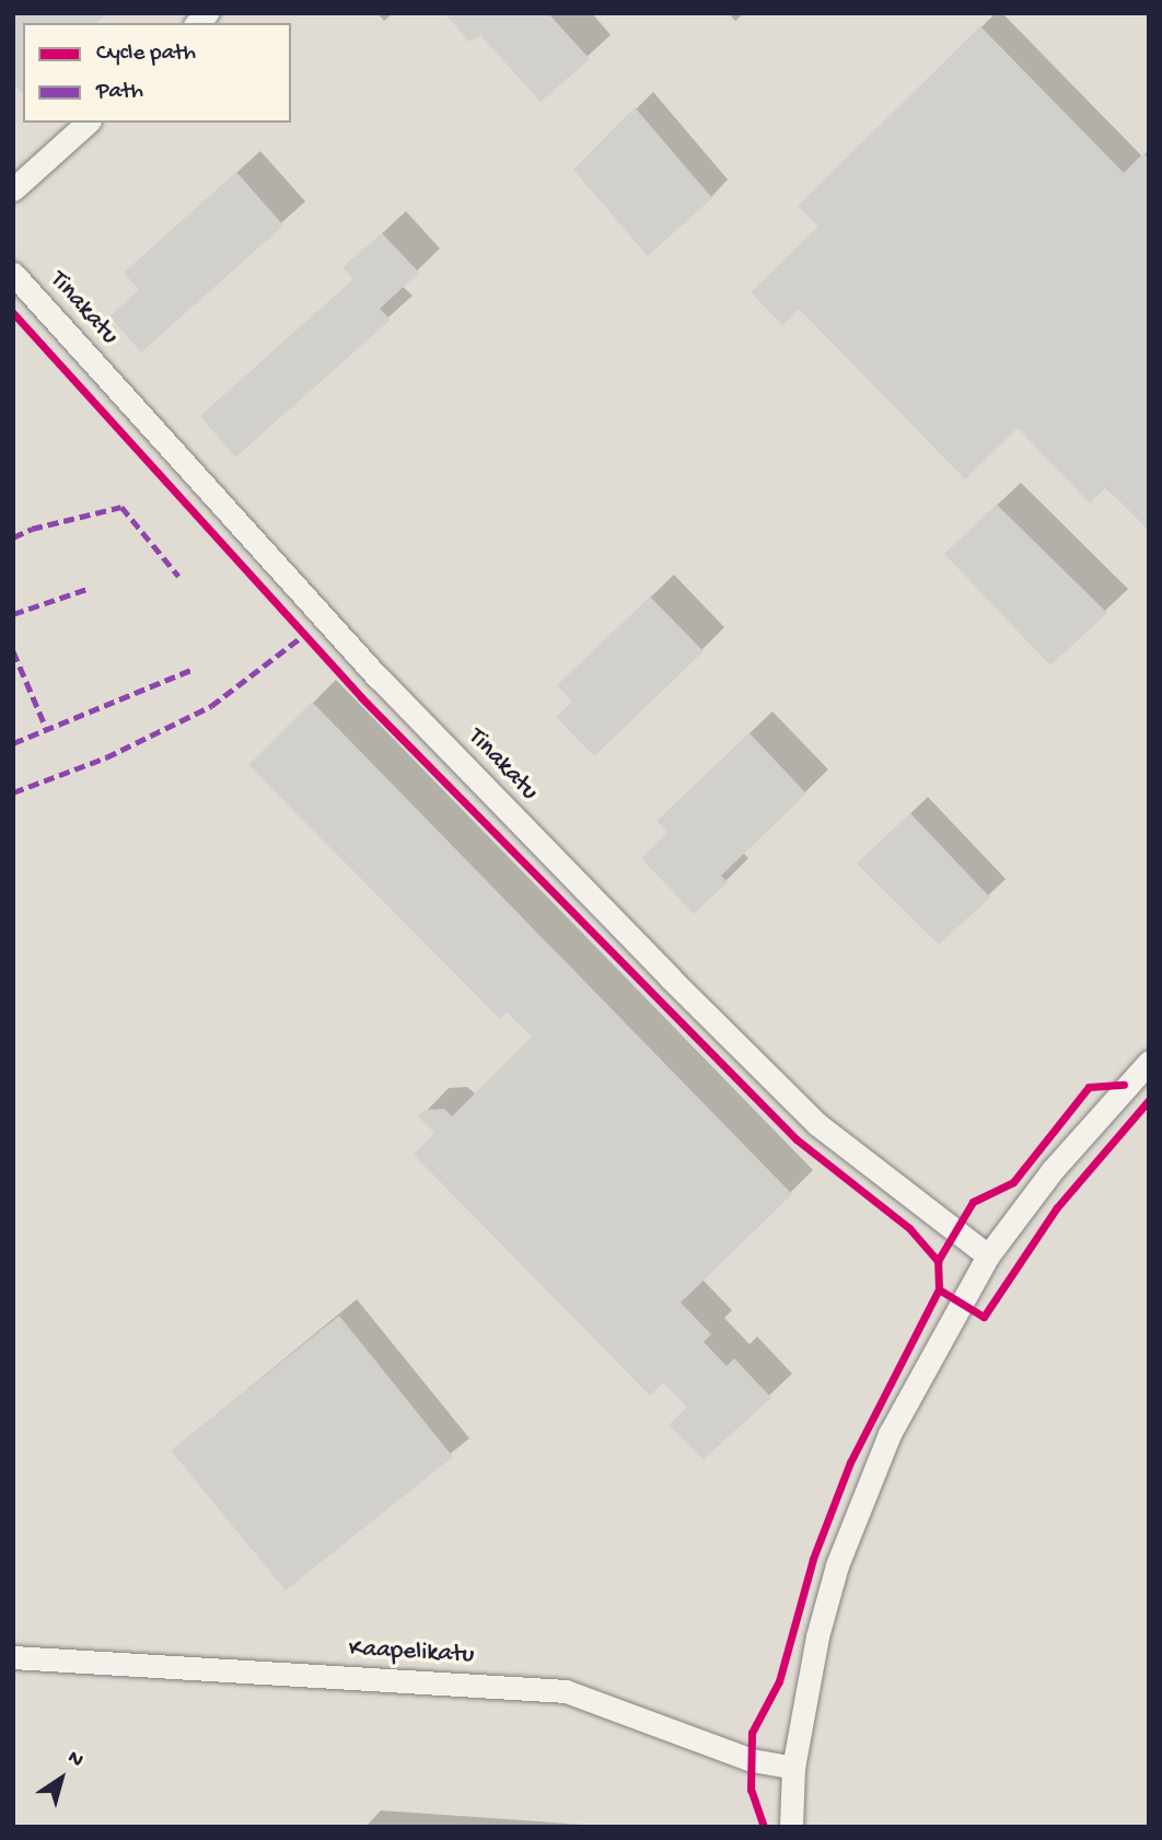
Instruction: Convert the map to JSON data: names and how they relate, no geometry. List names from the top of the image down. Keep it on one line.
{"streets":{"street":["Tinakatu","Kaapelikatu"]},"legend":["Cycle path","Path"],"north":"top right"}
